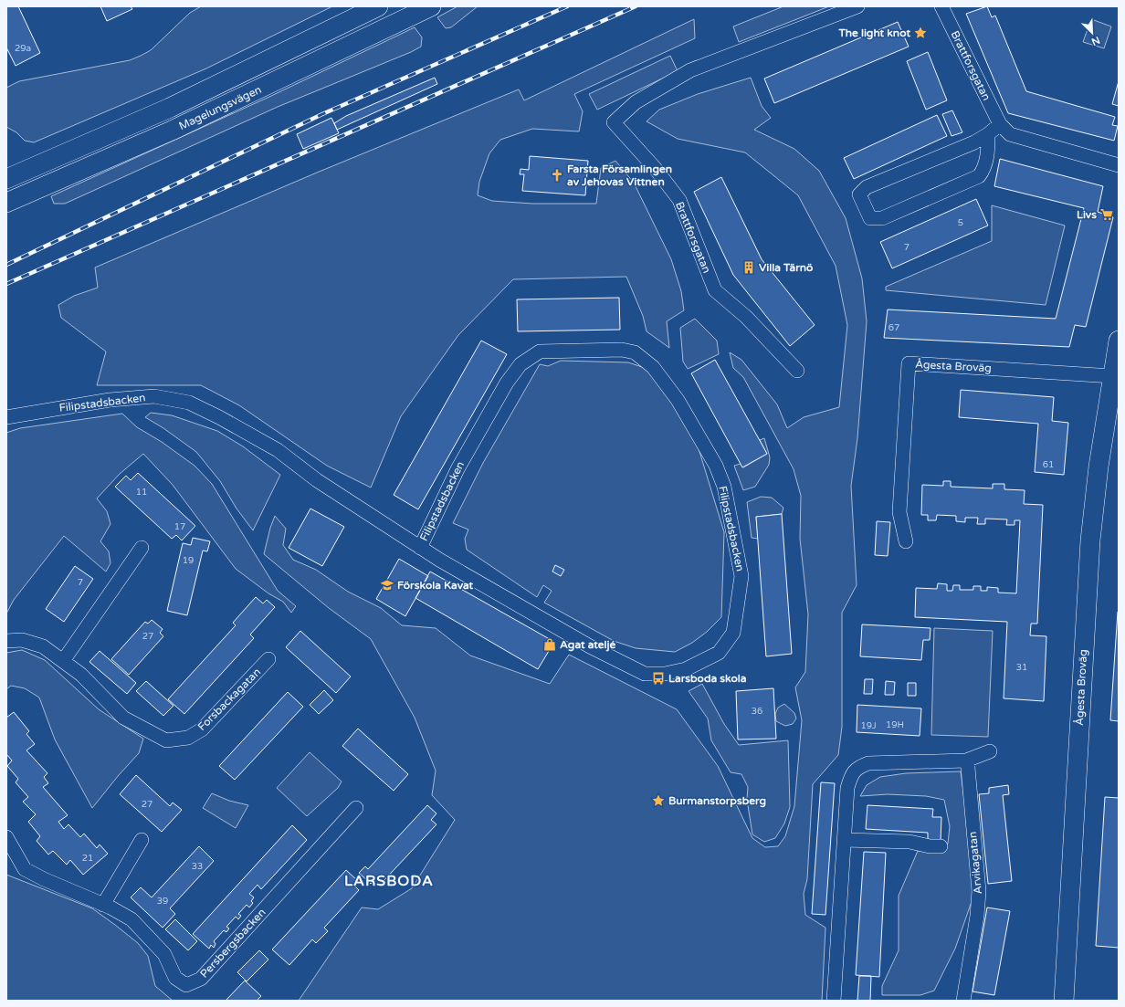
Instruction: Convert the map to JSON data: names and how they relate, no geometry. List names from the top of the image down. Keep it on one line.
{"streets":{"main road":["Magelungsvägen","Ågesta Broväg"],"street":["Brattforsgatan","Filipstadsbacken","Forsbackagatan","Arvikagatan","Persbergsbacken"]},"districts":["LARSBODA"],"places":{"place":["The light knot","Burmanstorpsberg"],"church":["Farsta Församlingen av Jehovas Vittnen"],"supermarket":["Livs"],"building":["Villa Tärnö"],"school or university":["Förskola Kavat"],"shop":["Agat ateljé"],"bus stop":["Larsboda skola"]},"house_numbers":["29a","5","7","67","61","11","17","19","7","27","31","36","19H","19J","27","21","33","39"],"north":"bottom right"}
